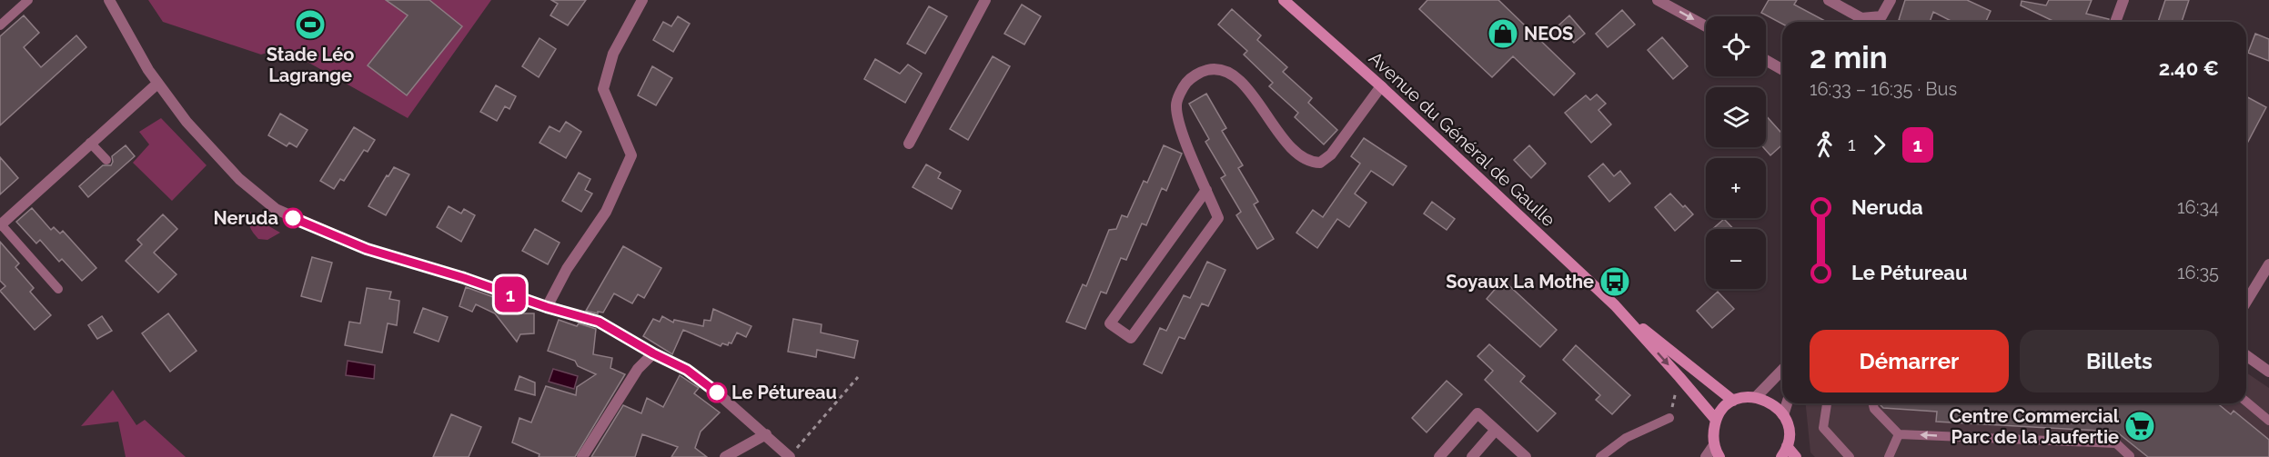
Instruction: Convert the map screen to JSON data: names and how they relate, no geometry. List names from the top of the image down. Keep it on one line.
{"streets":{"main road":["Avenue du Général de Gaulle"]},"places":{"sports":["Stade Léo Lagrange"],"shop":["NEOS"],"other":["Neruda","Le Pétureau"],"bus stop":["Soyaux La Mothe"],"supermarket":["Centre Commercial Parc de la Jaufertie"]},"lines":["bus line 1"],"page":{"on_map":"1","map_buttons":["+","−"],"heading":["2 min","16:33 – 16:35 · Bus","2.40 €"],"legs":["1","1"],"list":[{"name":"Neruda","value":"16:34"},{"name":"Le Pétureau","value":"16:35"}],"buttons":["Démarrer","Billets"]}}
